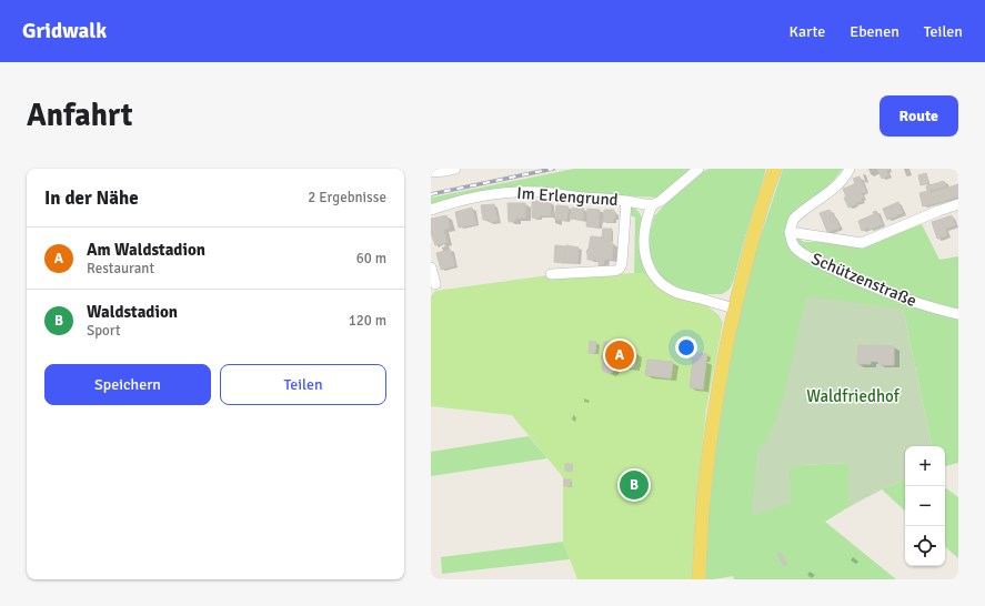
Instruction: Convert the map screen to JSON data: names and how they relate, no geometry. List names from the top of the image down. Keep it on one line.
{"streets":{"street":["Im Erlengrund","Schützenstraße"]},"parks":["Waldfriedhof"],"page":{"header":"Gridwalk","nav":["Karte","Ebenen","Teilen"],"buttons":["Route",["Speichern","Teilen"]],"title":"Anfahrt","heading":["In der Nähe","2 Ergebnisse"],"list":[{"mark":"A","name":"Am Waldstadion","note":"Restaurant","value":"60 m"},{"mark":"B","name":"Waldstadion","note":"Sport","value":"120 m"}],"pins":["A","B"],"map_buttons":["+","−"]}}
